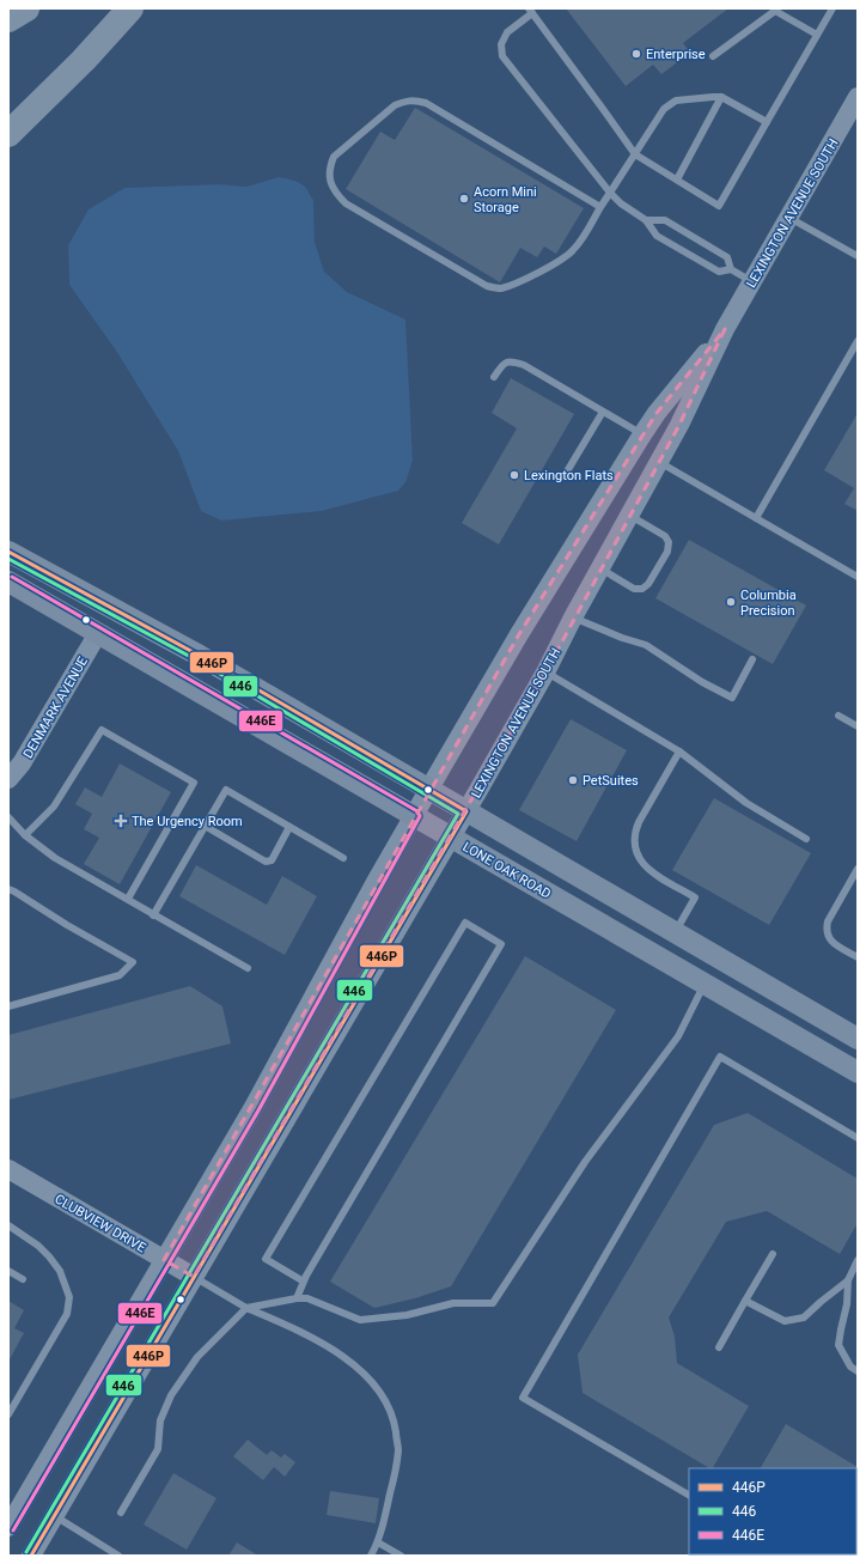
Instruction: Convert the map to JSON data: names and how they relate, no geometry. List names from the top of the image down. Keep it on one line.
{"streets":{"main road":["LONE OAK ROAD"],"street":["LEXINGTON AVENUE SOUTH","DENMARK AVENUE","CLUBVIEW DRIVE"]},"crossings":[["LEXINGTON AVENUE SOUTH","LONE OAK ROAD"],["LEXINGTON AVENUE SOUTH","CLUBVIEW DRIVE"],["DENMARK AVENUE","LONE OAK ROAD"]],"places":{"other":["Enterprise","Acorn Mini Storage","Lexington Flats","Columbia Precision","PetSuites"],"health":["The Urgency Room"]},"lines":["transit line 446P","transit line 446","transit line 446E"],"legend":["446P","446","446E"]}
